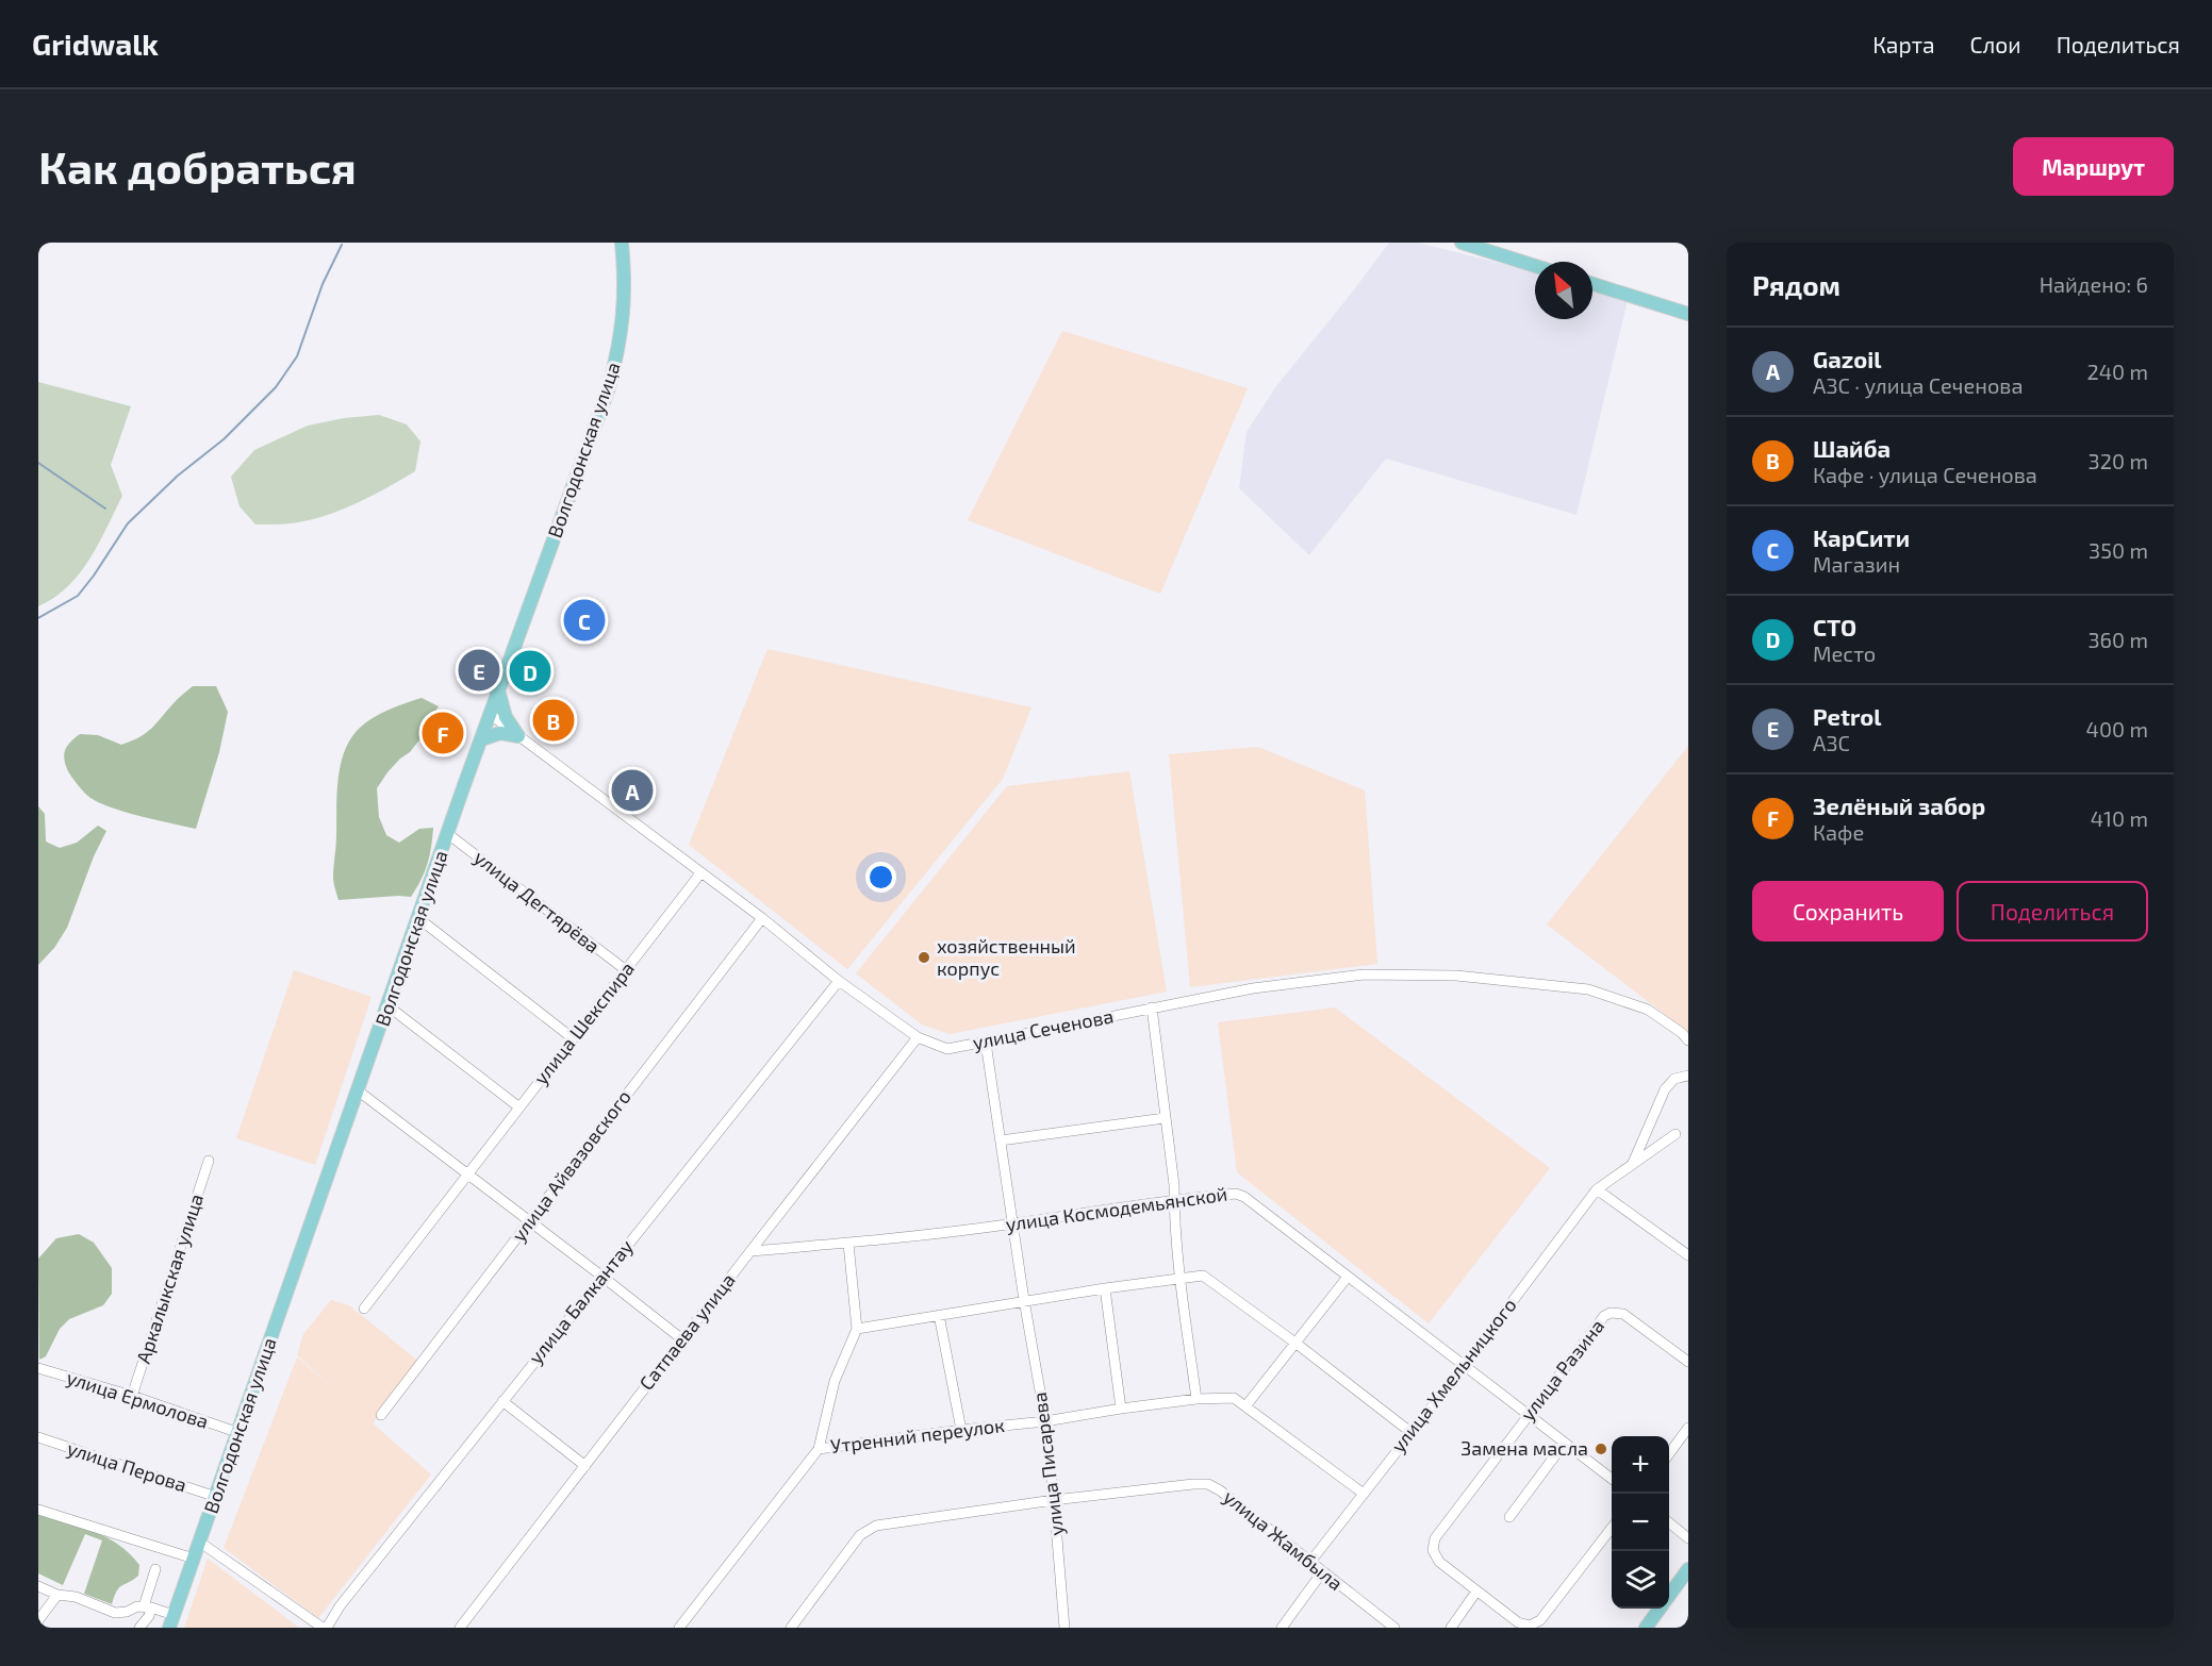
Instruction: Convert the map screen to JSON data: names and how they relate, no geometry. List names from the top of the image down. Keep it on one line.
{"streets":{"main road":["Волгодонская улица"],"street":["улица Дегтярёва","улица Шекспира","улица Сеченова","улица Айвазовского","улица Космодемьянской","Аркалыкская улица","улица Балкантау","Сатпаева улица","улица Разина","улица Хмельницкого","улица Ермолова","Утренний переулок","улица Писарева","улица Перова","улица Жамбыла"]},"crossings":[["Волгодонская улица","улица Дегтярёва"],["Волгодонская улица","улица Сеченова"],["Волгодонская улица","улица Ермолова"],["Волгодонская улица","улица Перова"],["улица Дегтярёва","улица Шекспира"],["улица Шекспира","улица Сеченова"],["улица Сеченова","улица Айвазовского"],["улица Сеченова","улица Балкантау"],["улица Сеченова","Сатпаева улица"],["улица Сеченова","улица Писарева"],["улица Космодемьянской","Сатпаева улица"],["улица Космодемьянской","улица Разина"],["улица Космодемьянской","улица Хмельницкого"],["улица Космодемьянской","улица Писарева"],["Аркалыкская улица","улица Ермолова"],["улица Хмельницкого","Утренний переулок"],["улица Хмельницкого","улица Жамбыла"],["Утренний переулок","улица Писарева"],["улица Писарева","улица Жамбыла"]],"places":["хозяйственный корпус","Замена масла"],"north":"top left","page":{"header":"Gridwalk","nav":["Карта","Слои","Поделиться"],"buttons":["Маршрут",["Сохранить","Поделиться"]],"title":"Как добраться","heading":["Рядом","Найдено: 6"],"list":[{"mark":"A","name":"Gazoil","note":"АЗС · улица Сеченова","value":"240 m"},{"mark":"B","name":"Шайба","note":"Кафе · улица Сеченова","value":"320 m"},{"mark":"C","name":"КарСити","note":"Магазин","value":"350 m"},{"mark":"D","name":"СТО","note":"Место","value":"360 m"},{"mark":"E","name":"Petrol","note":"АЗС","value":"400 m"},{"mark":"F","name":"Зелёный забор","note":"Кафе","value":"410 m"}],"pins":["C","E","D","B","F","A"],"map_buttons":["+","−"]}}
